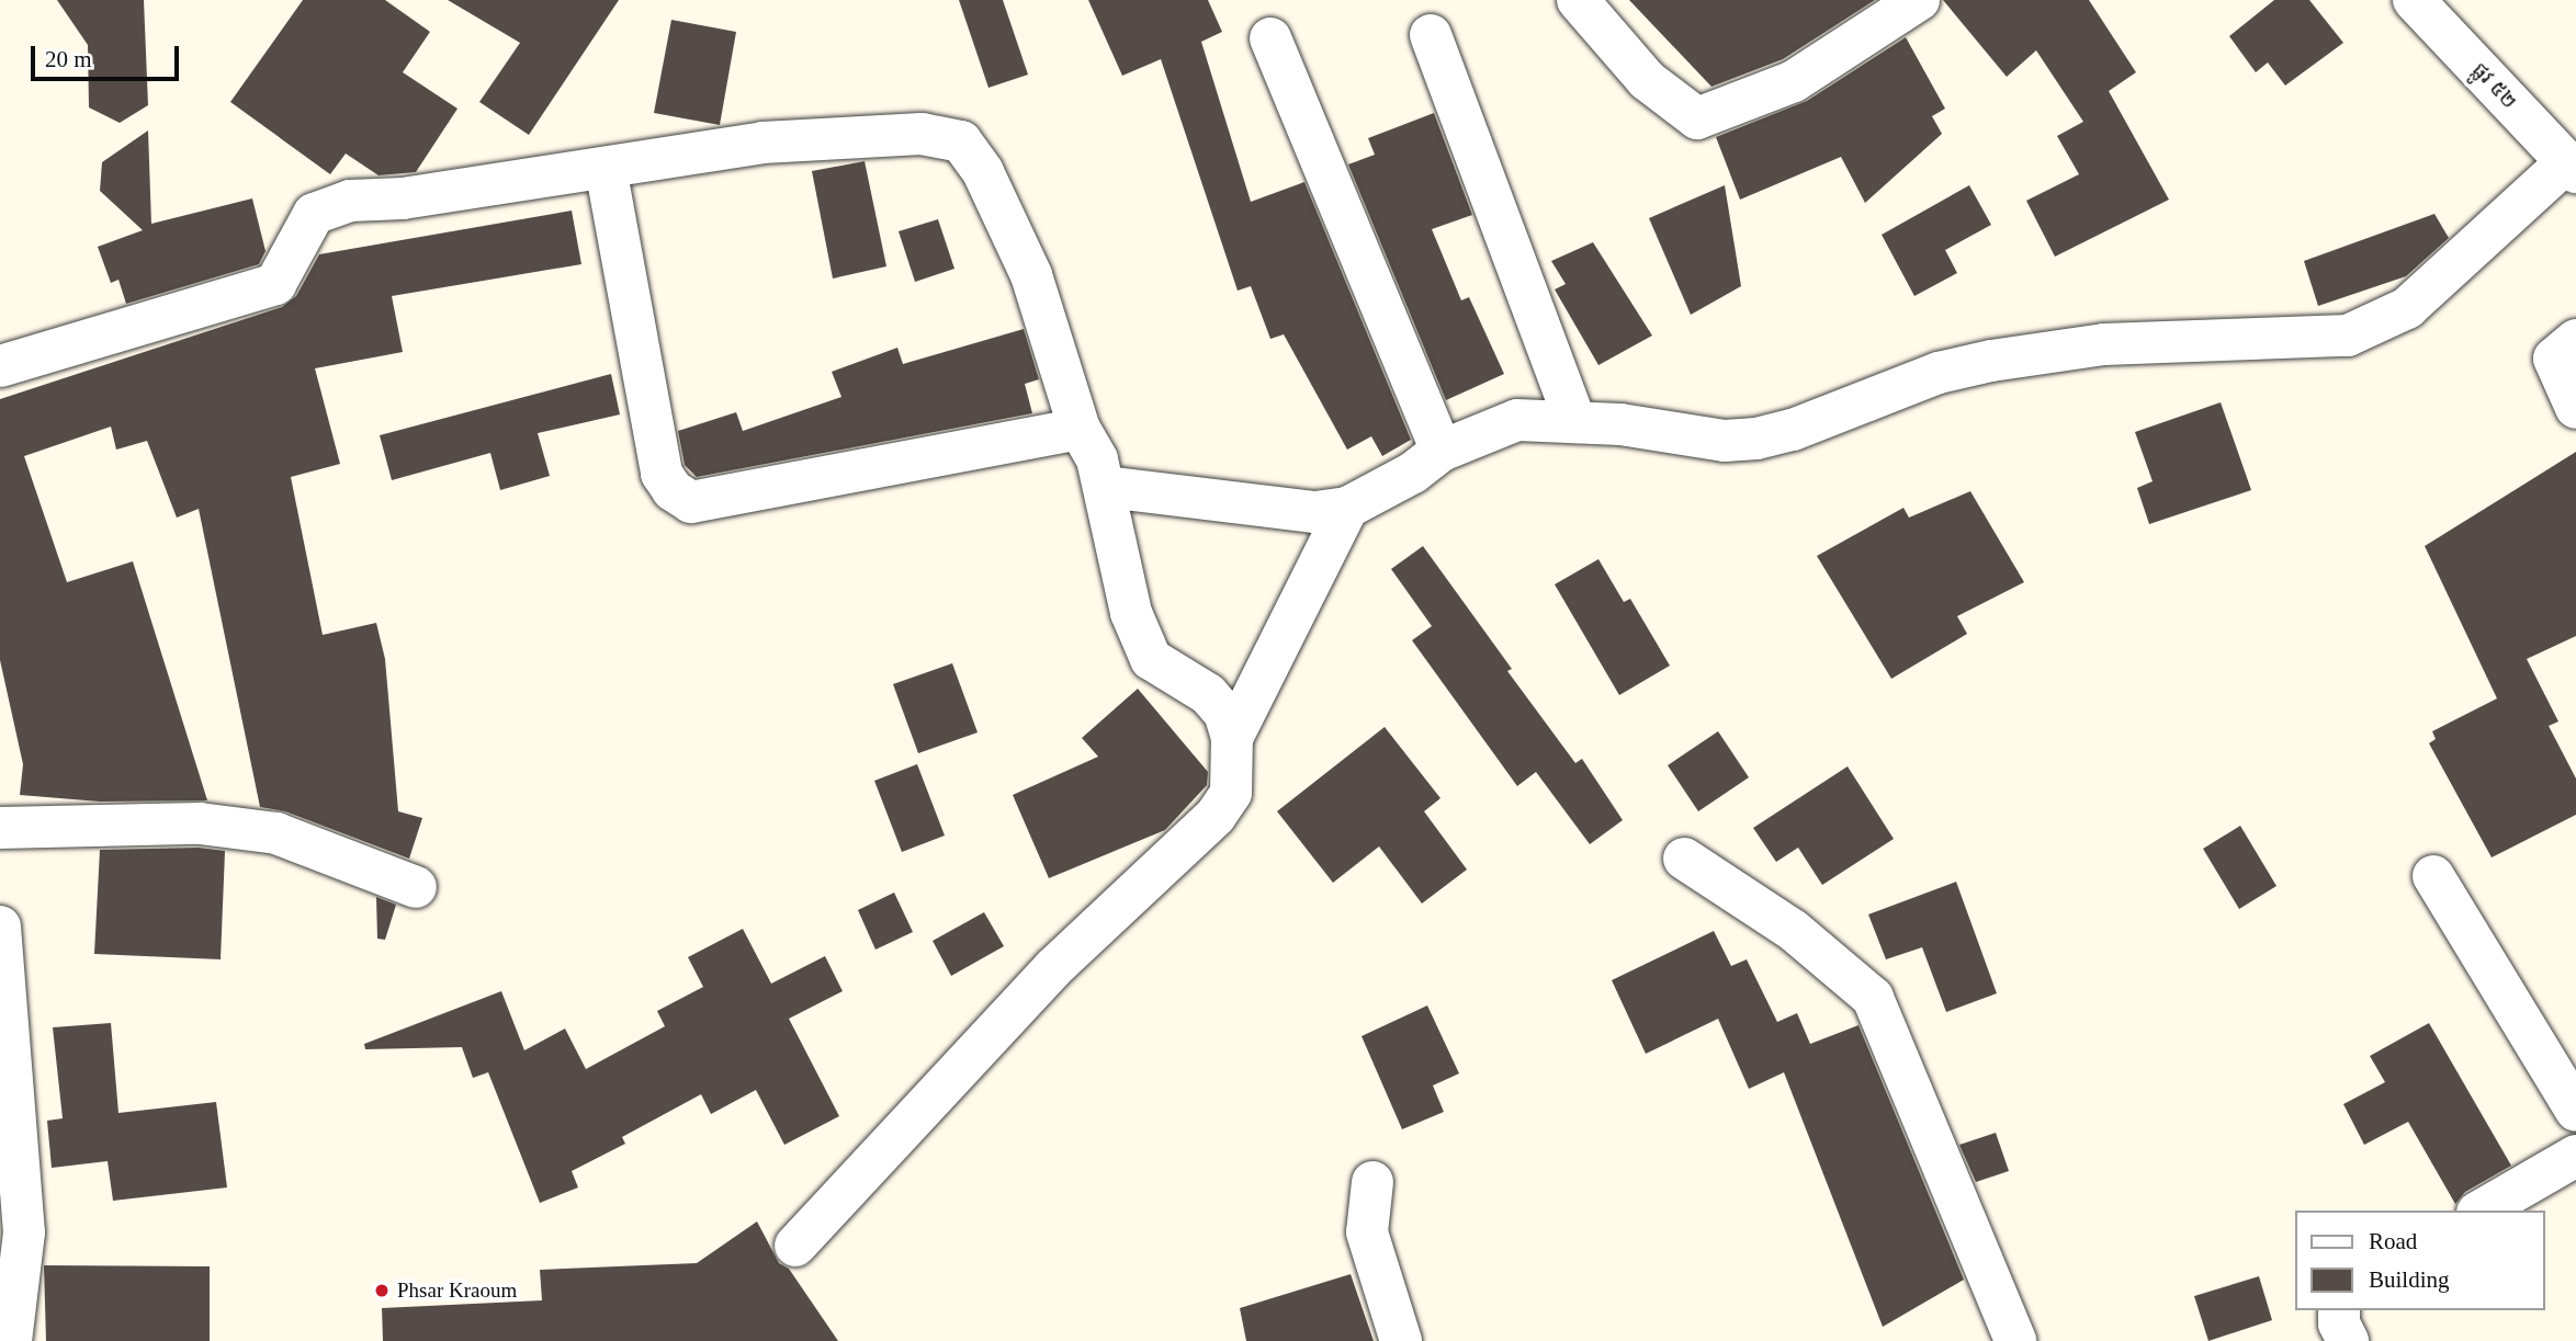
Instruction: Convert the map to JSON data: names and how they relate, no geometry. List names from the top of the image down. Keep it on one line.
{"streets":{"street":["ផ្លូវ ៥២"]},"places":["Phsar Kraoum"],"legend":["Road","Building"],"scale_bar":"20 m"}
